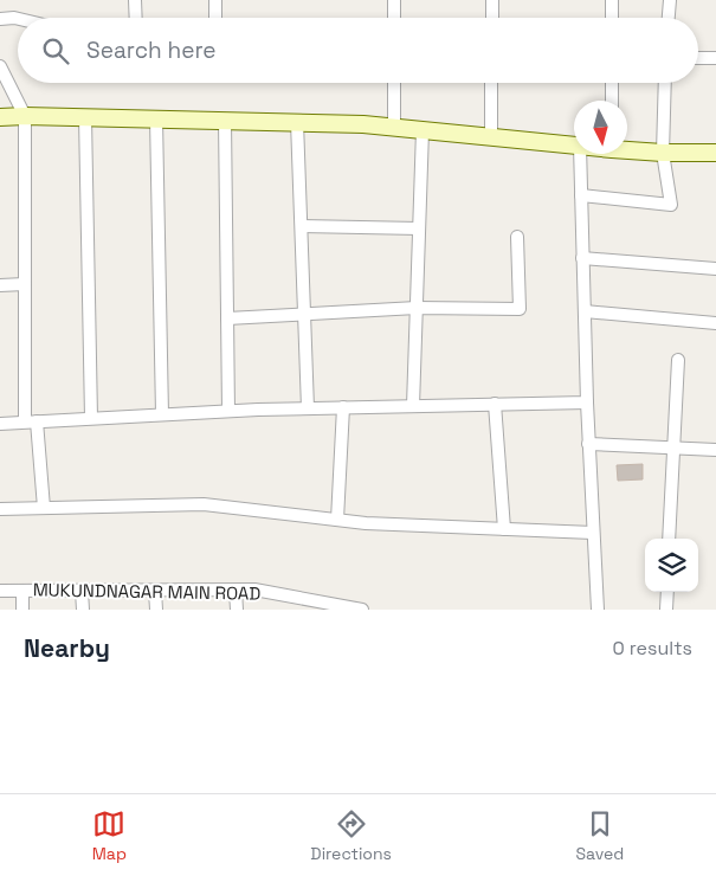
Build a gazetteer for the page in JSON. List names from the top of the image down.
{
  "streets": {
    "street": ["MUKUNDNAGAR MAIN ROAD"]
  },
  "north": "bottom",
  "page": {
    "search": "Search here",
    "heading": ["Nearby", "0 results"],
    "nav": ["Map", "Directions", "Saved"]
  }
}
